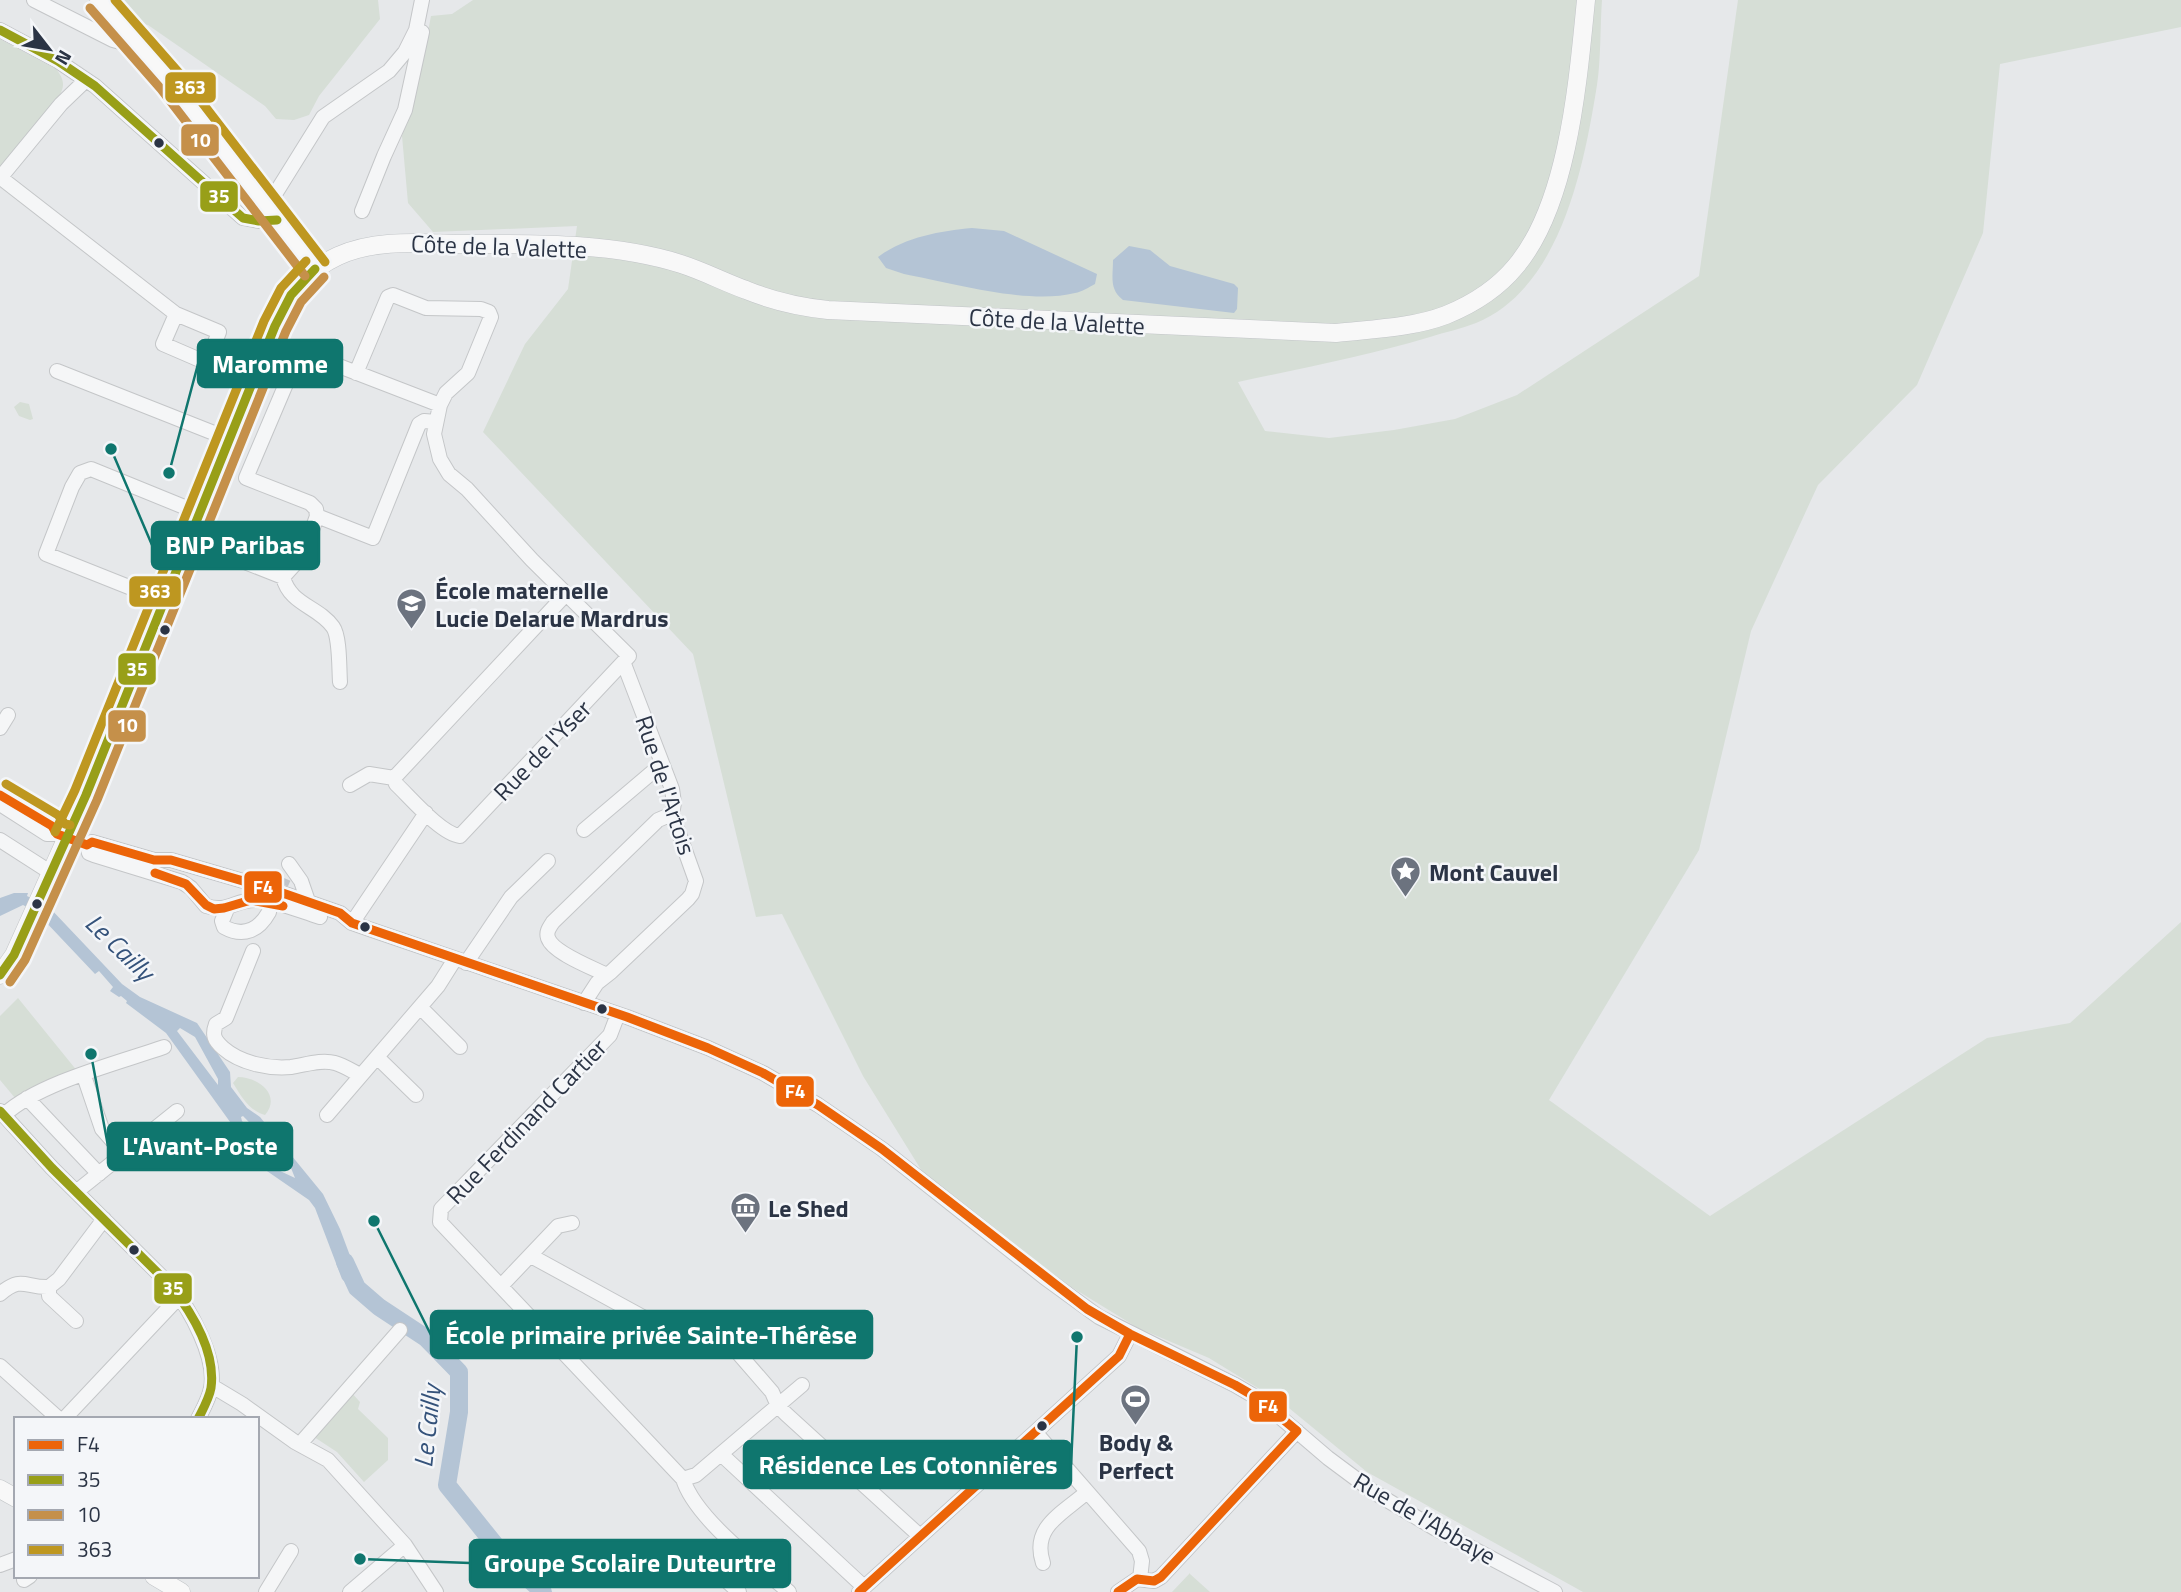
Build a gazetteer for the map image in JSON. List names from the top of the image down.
{
  "streets": {
    "main road": ["Côte de la Valette"],
    "street": [
      "Rue de l'Yser",
      "Rue de l'Artois",
      "Rue Ferdinand Cartier",
      "Rue de l'Abbaye"
    ]
  },
  "crossings": [
    ["Rue de l'Yser", "Rue de l'Artois"],
    ["Rue Ferdinand Cartier", "Rue de l'Abbaye"]
  ],
  "water": ["Le Cailly"],
  "places": {
    "other": [
      "BNP Paribas",
      "Maromme",
      "L'Avant-Poste",
      "École primaire privée Sainte-Thérèse",
      "Résidence Les Cotonnières",
      "Groupe Scolaire Duteurtre"
    ],
    "school or university": ["École maternelle Lucie Delarue Mardrus"],
    "place": ["Mont Cauvel"],
    "museum": ["Le Shed"],
    "sports": ["Body & Perfect"]
  },
  "lines": [
    "transit line 363",
    "transit line 10",
    "transit line 35",
    "transit line F4"
  ],
  "legend": [
    "F4",
    "35",
    "10",
    "363"
  ],
  "north": "bottom right"
}
